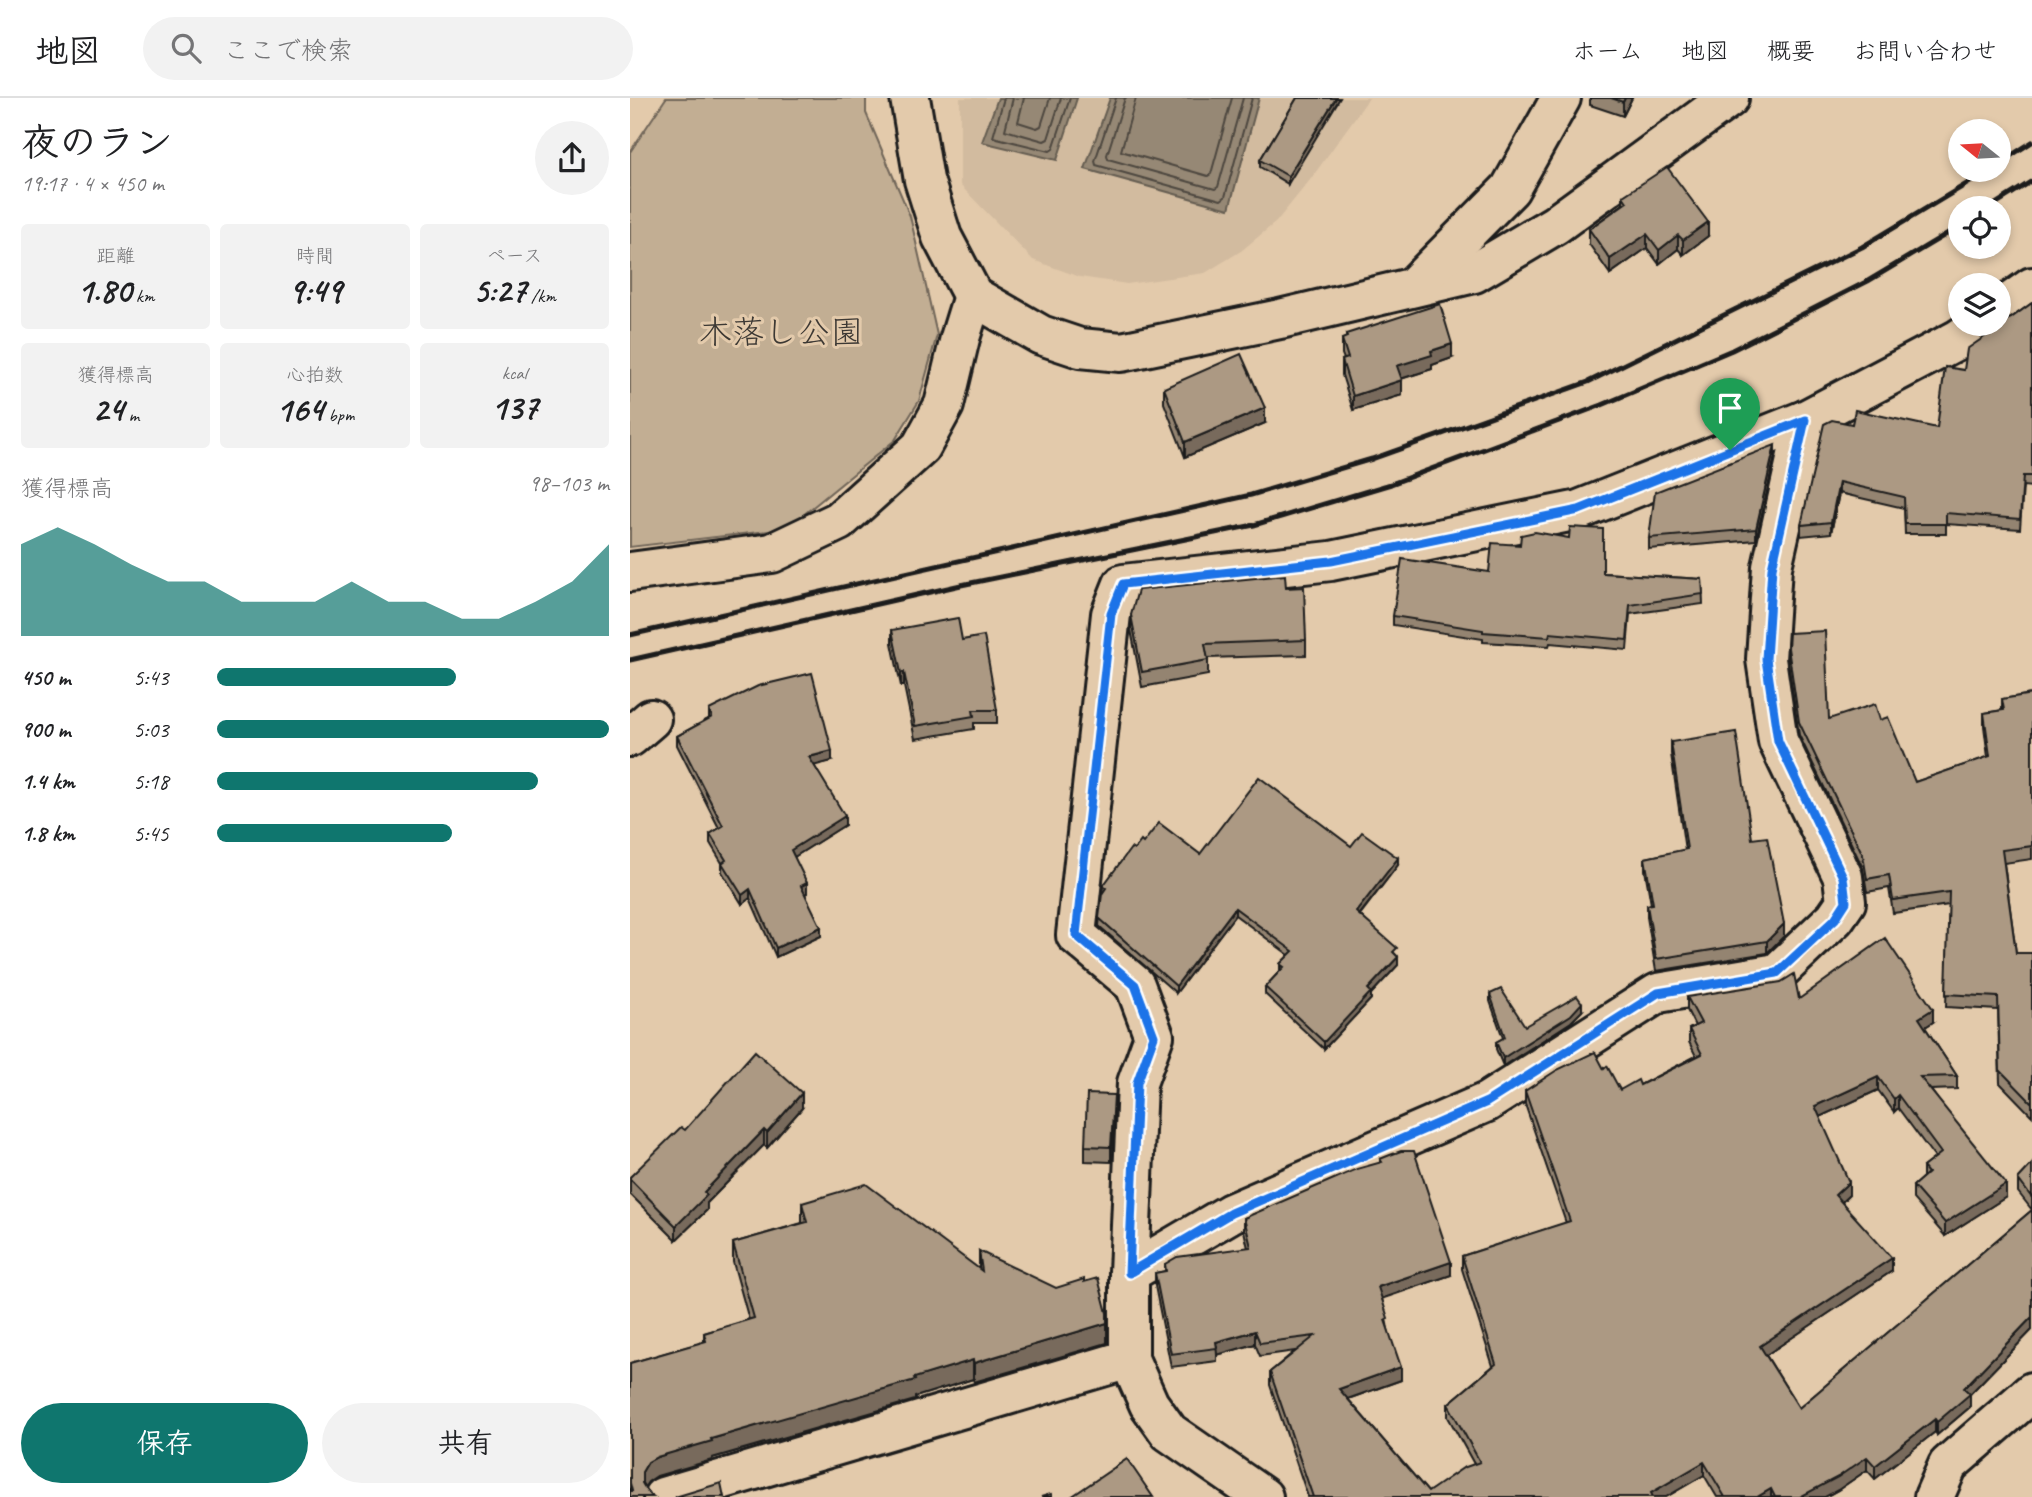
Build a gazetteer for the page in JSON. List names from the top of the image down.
{
  "parks": ["木落し公園"],
  "north": "left",
  "page": {
    "header": "地図",
    "search": "ここで検索",
    "nav": [
      "ホーム",
      "地図",
      "概要",
      "お問い合わせ"
    ],
    "heading": ["夜のラン", "19:17 · 4 × 450 m"],
    "stats": [
      ["距離", "1.80 km"],
      ["時間", "9:49"],
      ["ペース", "5:27 /km"],
      ["獲得標高", "24 m"],
      ["心拍数", "164 bpm"],
      ["kcal", "137"]
    ],
    "chart": ["獲得標高", "98–103 m"],
    "list": [
      {
        "name": "450 m",
        "note": "5:43"
      },
      {
        "name": "900 m",
        "note": "5:03"
      },
      {
        "name": "1.4 km",
        "note": "5:18"
      },
      {
        "name": "1.8 km",
        "note": "5:45"
      }
    ],
    "buttons": ["保存", "共有"]
  }
}
